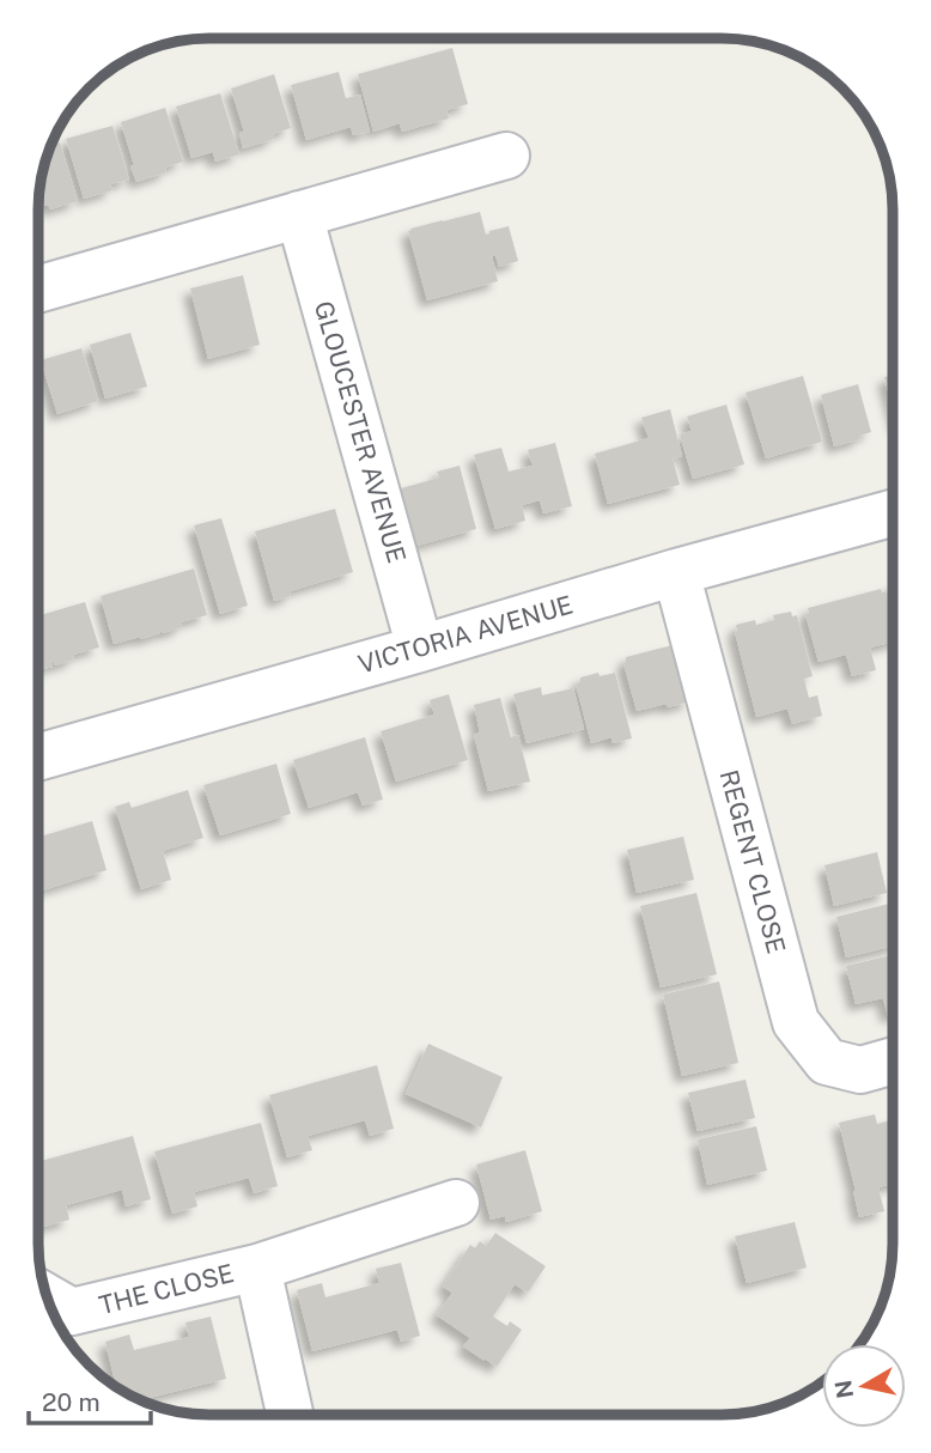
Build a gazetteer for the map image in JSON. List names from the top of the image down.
{
  "streets": {
    "street": [
      "GLOUCESTER AVENUE",
      "VICTORIA AVENUE",
      "REGENT CLOSE",
      "THE CLOSE"
    ]
  },
  "crossings": [
    ["GLOUCESTER AVENUE", "VICTORIA AVENUE"],
    ["VICTORIA AVENUE", "REGENT CLOSE"]
  ],
  "scale_bar": "20 m",
  "north": "left"
}
